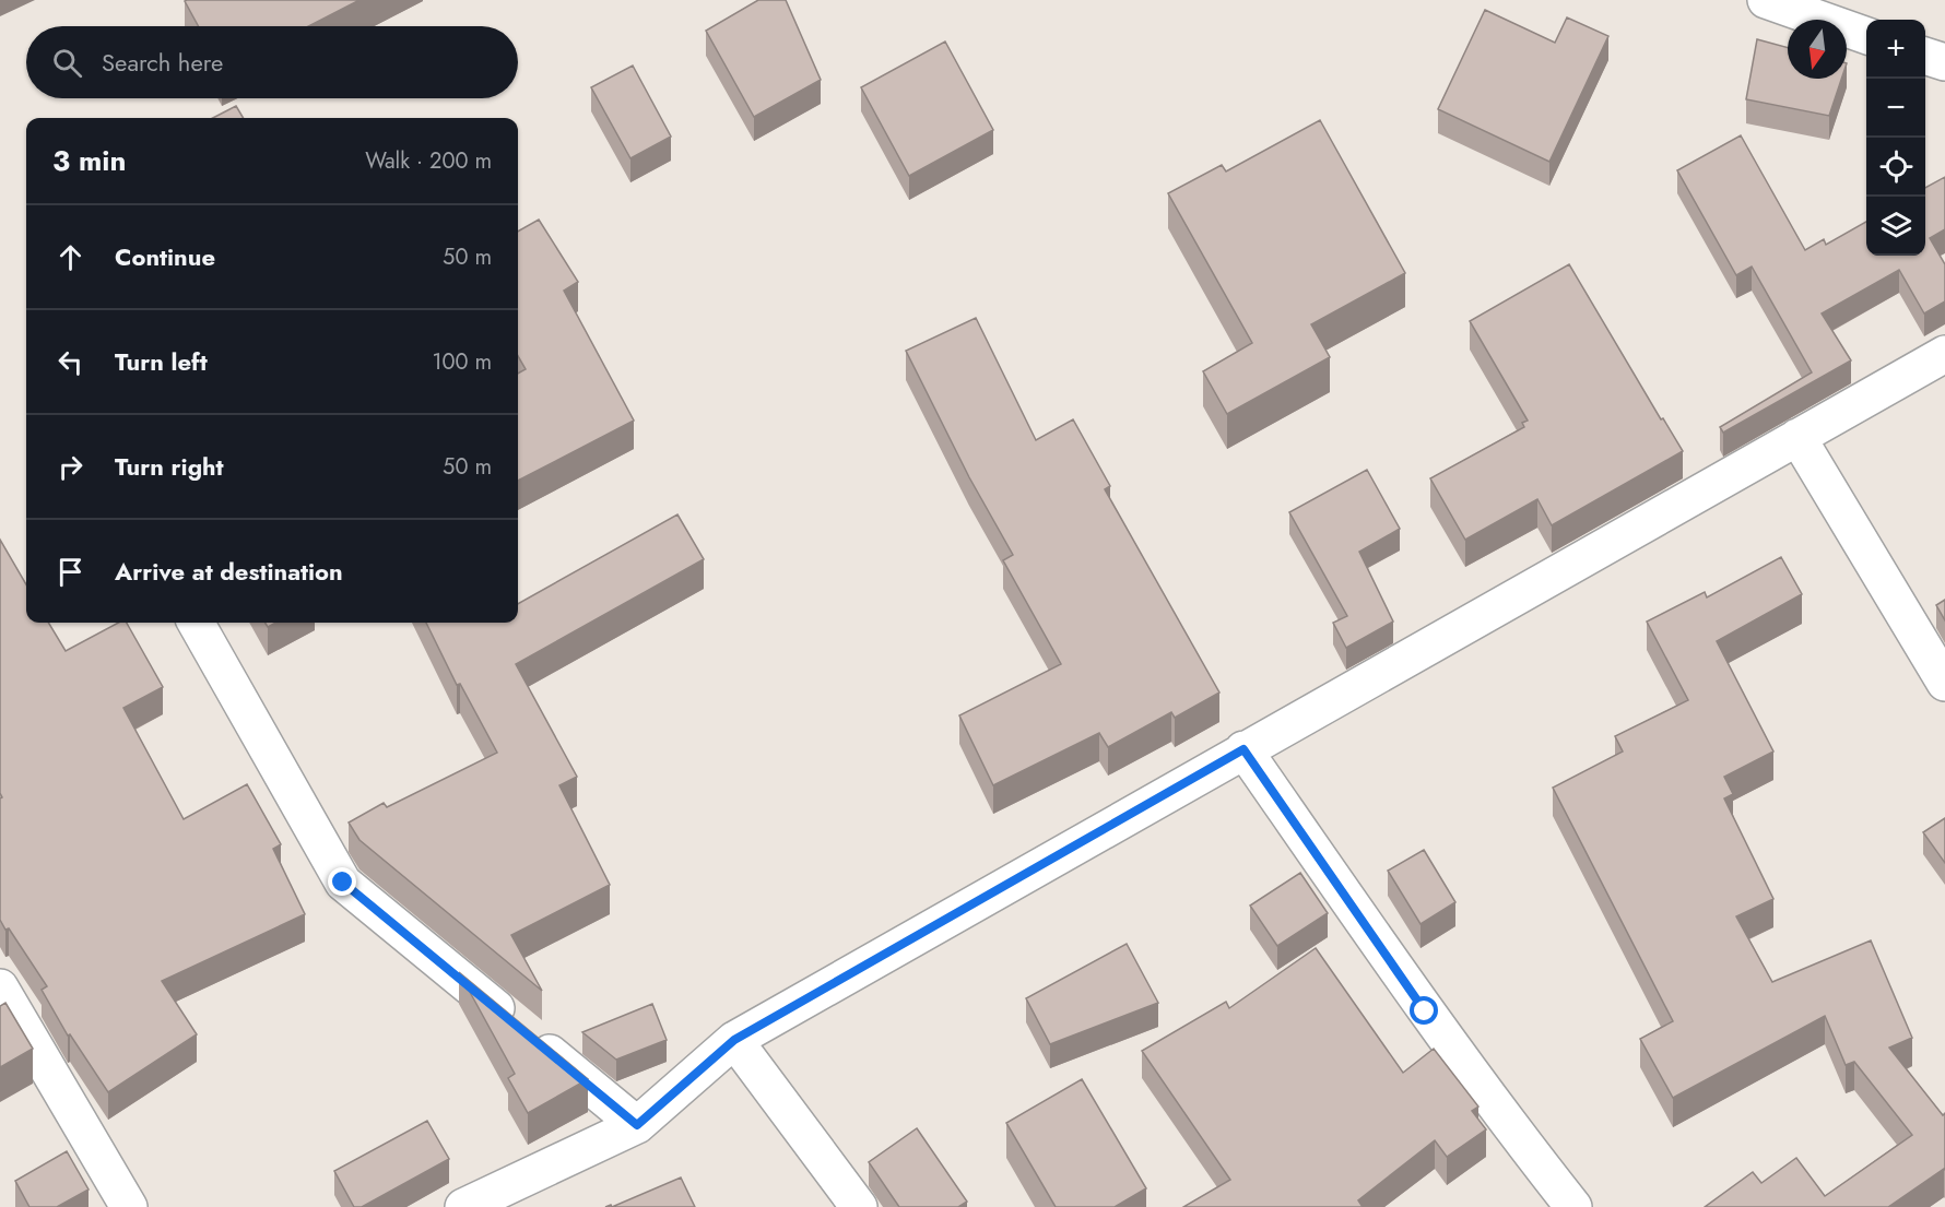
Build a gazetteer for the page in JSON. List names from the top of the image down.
{
  "north": "bottom",
  "page": {
    "map_buttons": ["+", "−"],
    "search": "Search here",
    "heading": ["3 min", "Walk · 200 m"],
    "list": [
      ["Continue", "50 m"],
      ["Turn left", "100 m"],
      ["Turn right", "50 m"],
      "Arrive at destination"
    ]
  }
}
